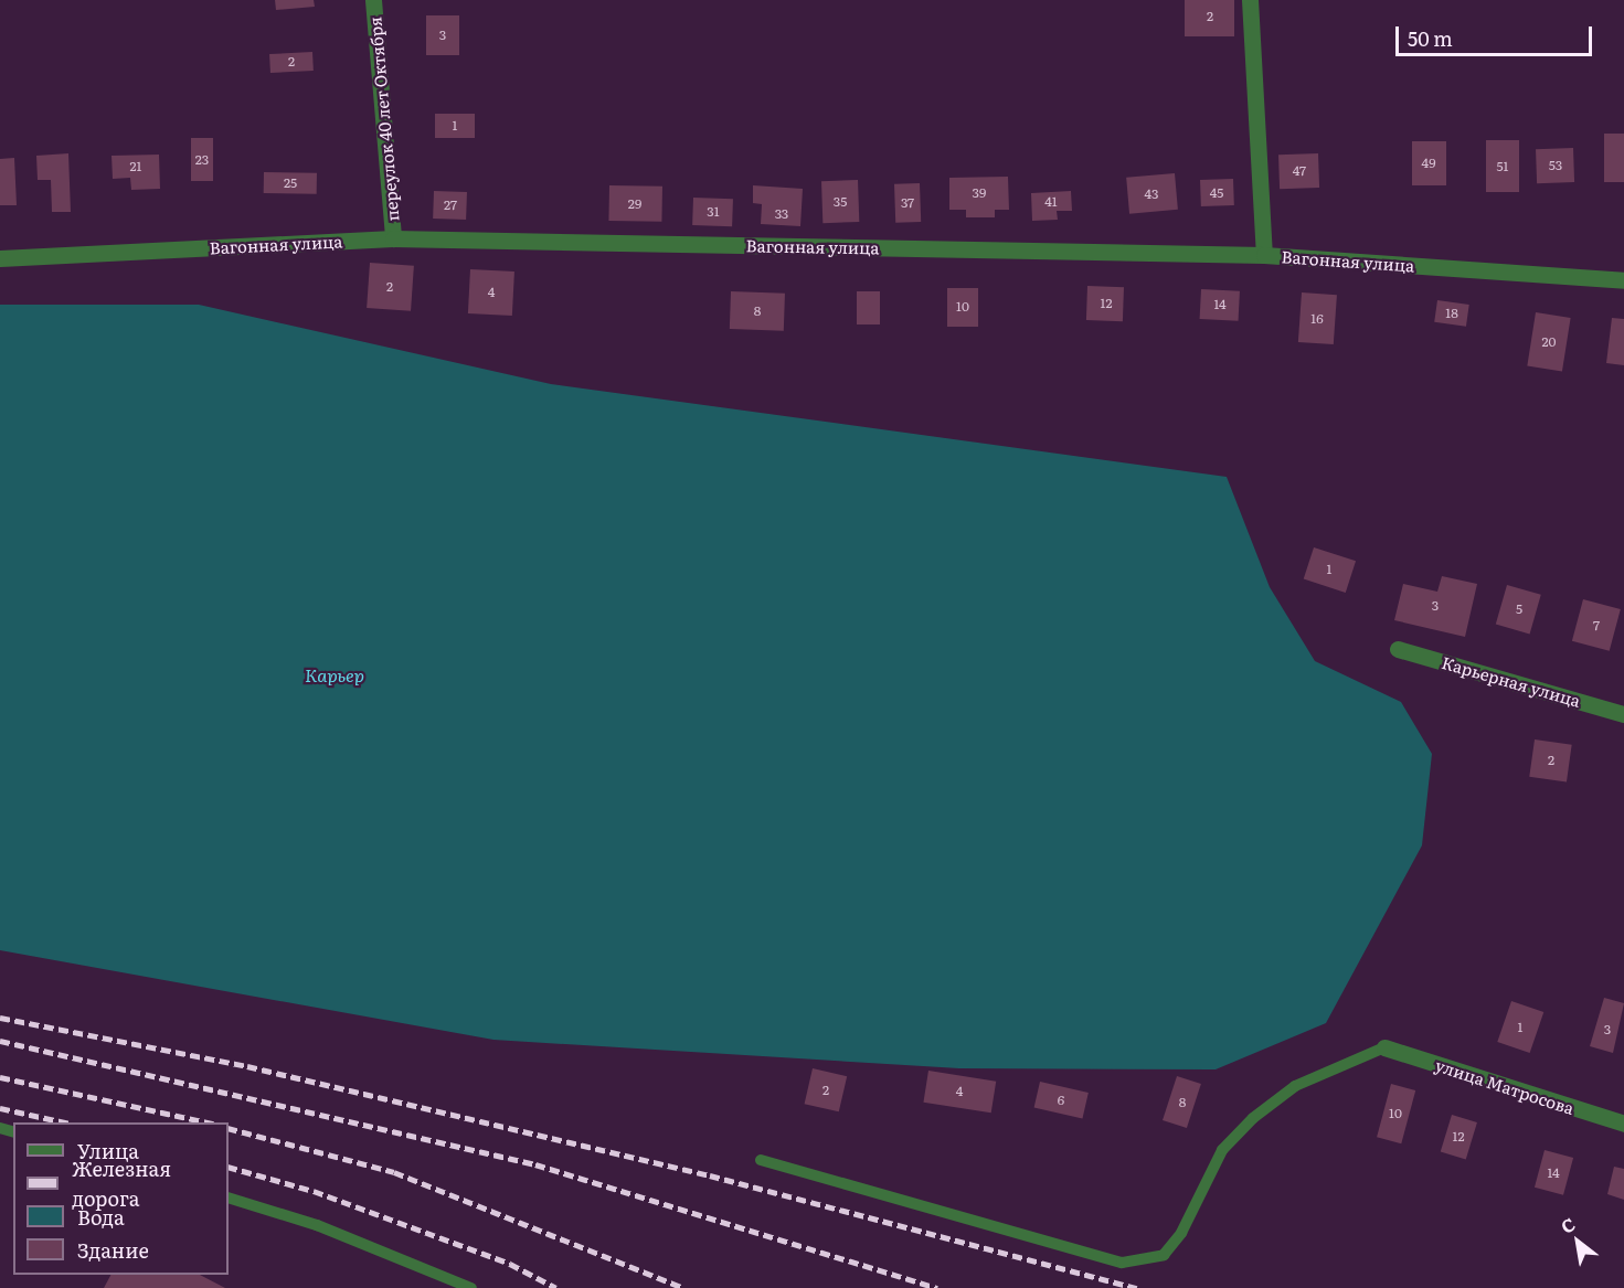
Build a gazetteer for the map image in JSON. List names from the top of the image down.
{
  "streets": {
    "street": [
      "переулок 40 лет Октября",
      "Вагонная улица",
      "Карьерная улица",
      "улица Матросова"
    ]
  },
  "crossings": [
    ["переулок 40 лет Октября", "Вагонная улица"]
  ],
  "water": ["Карьер"],
  "house_numbers": [
    "2",
    "3",
    "2",
    "1",
    "23",
    "49",
    "53",
    "21",
    "51",
    "47",
    "25",
    "39",
    "45",
    "43",
    "35",
    "41",
    "37",
    "29",
    "27",
    "31",
    "33",
    "2",
    "4",
    "12",
    "14",
    "10",
    "8",
    "18",
    "16",
    "20",
    "1",
    "3",
    "5",
    "7",
    "2",
    "1",
    "3",
    "2",
    "4",
    "6",
    "8",
    "10",
    "12",
    "14"
  ],
  "legend": [
    "Улица",
    "Железная дорога",
    "Вода",
    "Здание"
  ],
  "scale_bar": "50 m",
  "north": "top left"
}
